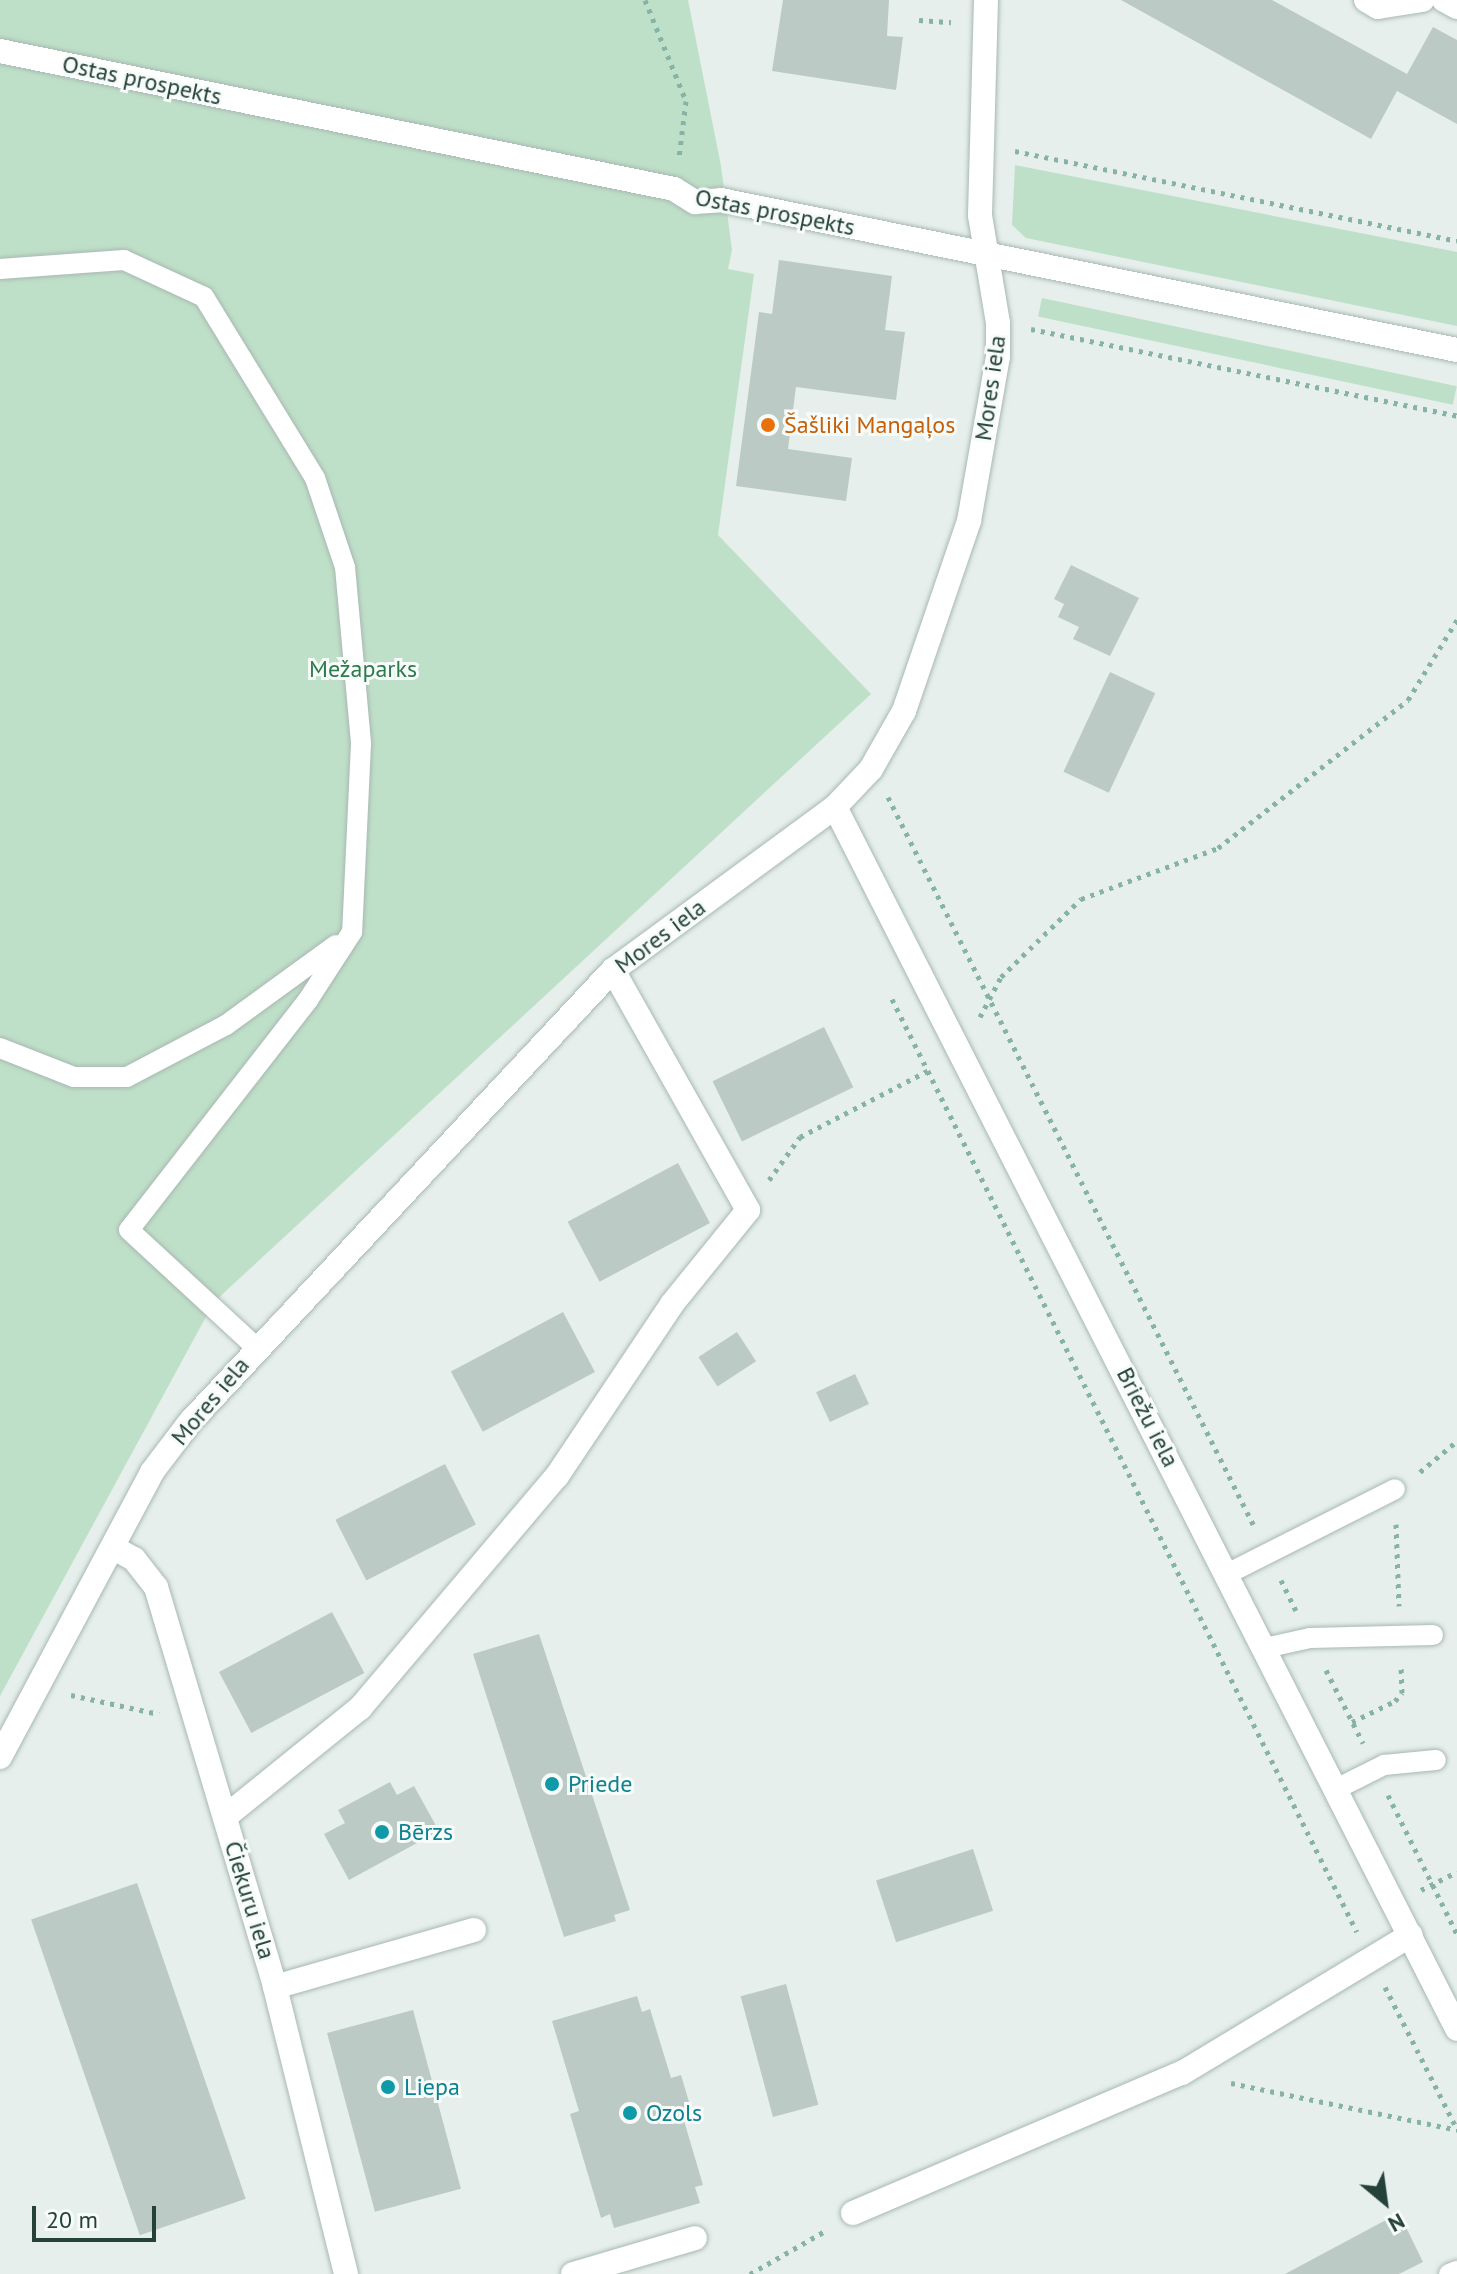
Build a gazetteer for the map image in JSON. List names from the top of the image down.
{
  "streets": {
    "street": [
      "Ostas prospekts",
      "Mores iela",
      "Briežu iela",
      "Čiekuru iela"
    ]
  },
  "crossings": [
    ["Ostas prospekts", "Mores iela"],
    ["Mores iela", "Briežu iela"],
    ["Mores iela", "Čiekuru iela"]
  ],
  "parks": ["Mežaparks"],
  "places": [
    "Šašliki Mangaļos",
    "Priede",
    "Bērzs",
    "Liepa",
    "Ozols"
  ],
  "scale_bar": "20 m",
  "north": "bottom right"
}
